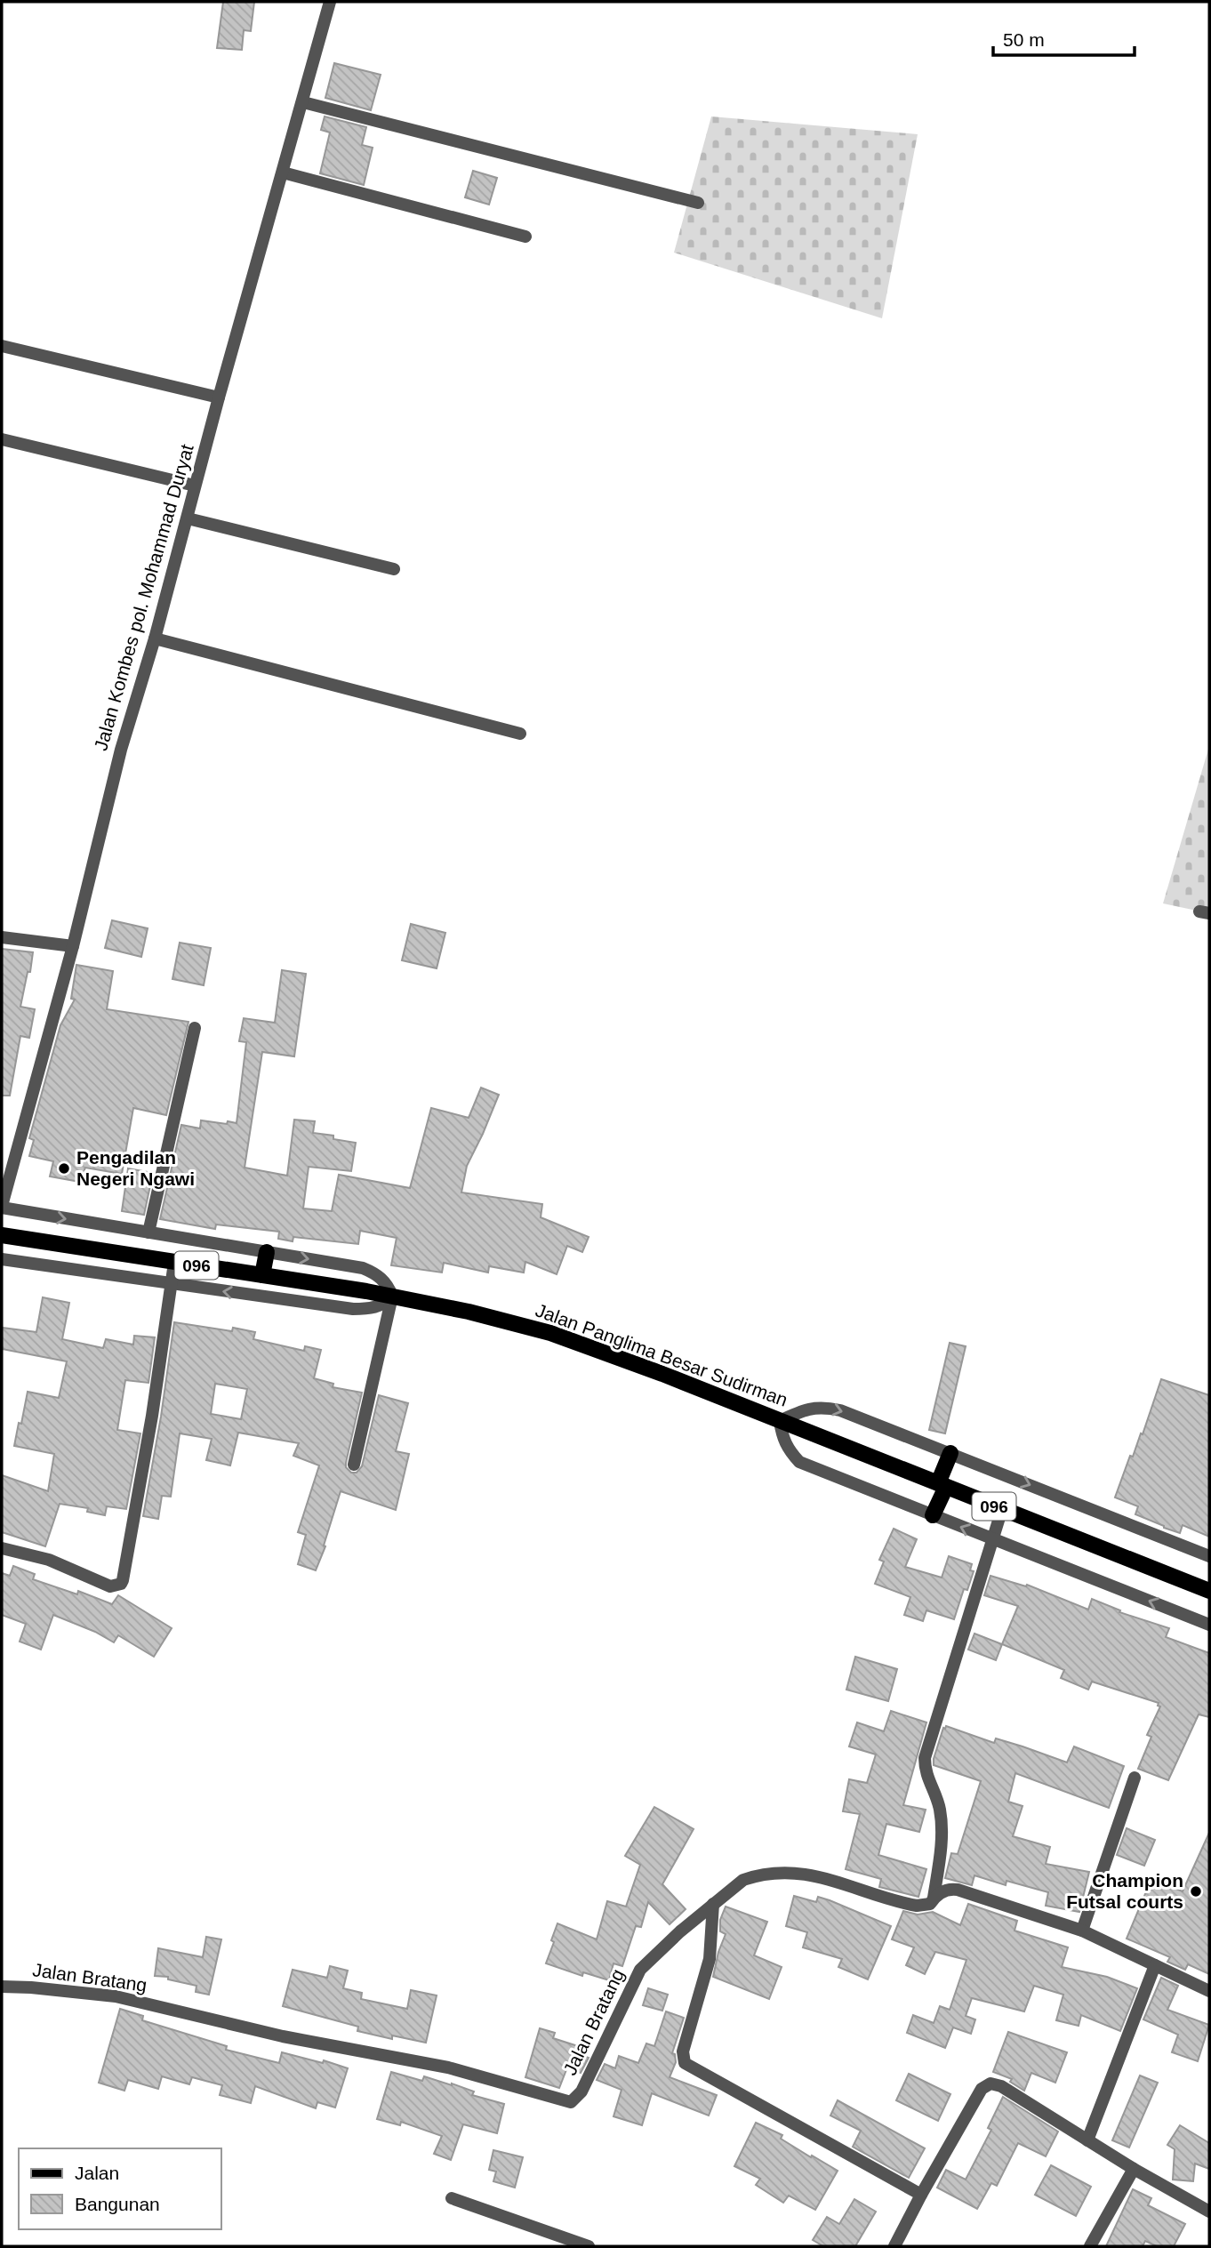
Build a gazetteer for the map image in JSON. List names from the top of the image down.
{
  "streets": {
    "main road": ["096", "Jalan Panglima Besar Sudirman"],
    "street": ["Jalan Kombes pol. Mohammad Duryat", "Jalan Bratang"]
  },
  "places": ["Pengadilan Negeri Ngawi", "Champion Futsal courts"],
  "legend": ["Jalan", "Bangunan"],
  "scale_bar": "50 m"
}
